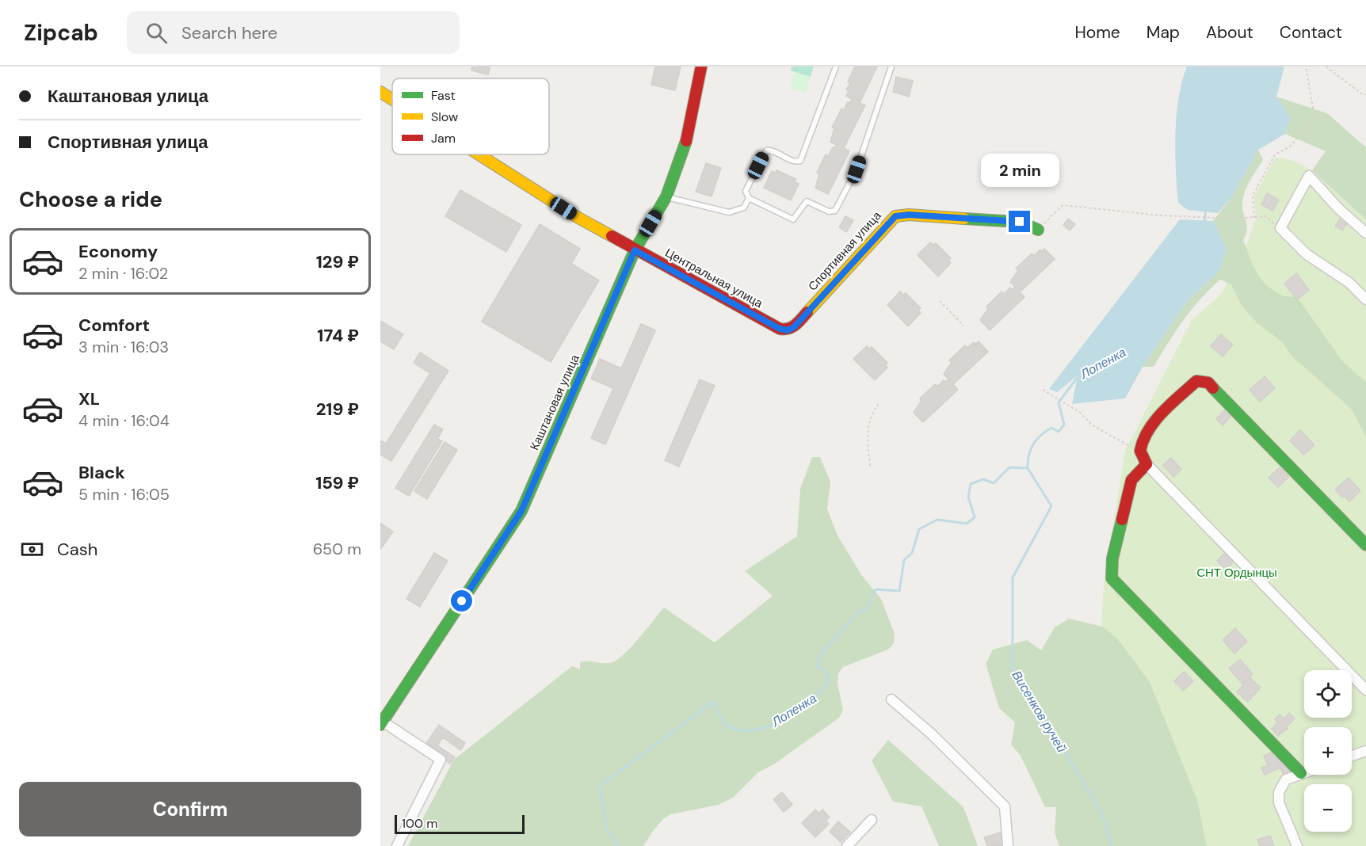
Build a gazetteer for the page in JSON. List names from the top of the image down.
{
  "streets": {
    "street": ["Спортивная улица", "Центральная улица", "Каштановая улица"]
  },
  "crossings": [
    ["Спортивная улица", "Центральная улица"],
    ["Центральная улица", "Каштановая улица"]
  ],
  "water": ["Лопенка", "Висенков ручей"],
  "parks": ["СНТ Ордынцы"],
  "legend": ["Fast", "Slow", "Jam"],
  "scale_bar": "100 m",
  "page": {
    "header": "Zipcab",
    "search": "Search here",
    "nav": [
      "Home",
      "Map",
      "About",
      "Contact"
    ],
    "banner": ["Каштановая улица", "Спортивная улица"],
    "bubble": "2 min",
    "heading": "Choose a ride",
    "list": [
      {
        "name": "Economy",
        "note": "2 min · 16:02",
        "value": "129 ₽"
      },
      {
        "name": "Comfort",
        "note": "3 min · 16:03",
        "value": "174 ₽"
      },
      {
        "name": "XL",
        "note": "4 min · 16:04",
        "value": "219 ₽"
      },
      {
        "name": "Black",
        "note": "5 min · 16:05",
        "value": "159 ₽"
      }
    ],
    "pay": ["Cash", "650 m"],
    "map_buttons": ["+", "−"],
    "buttons": "Confirm",
    "scale": "100 m"
  }
}
